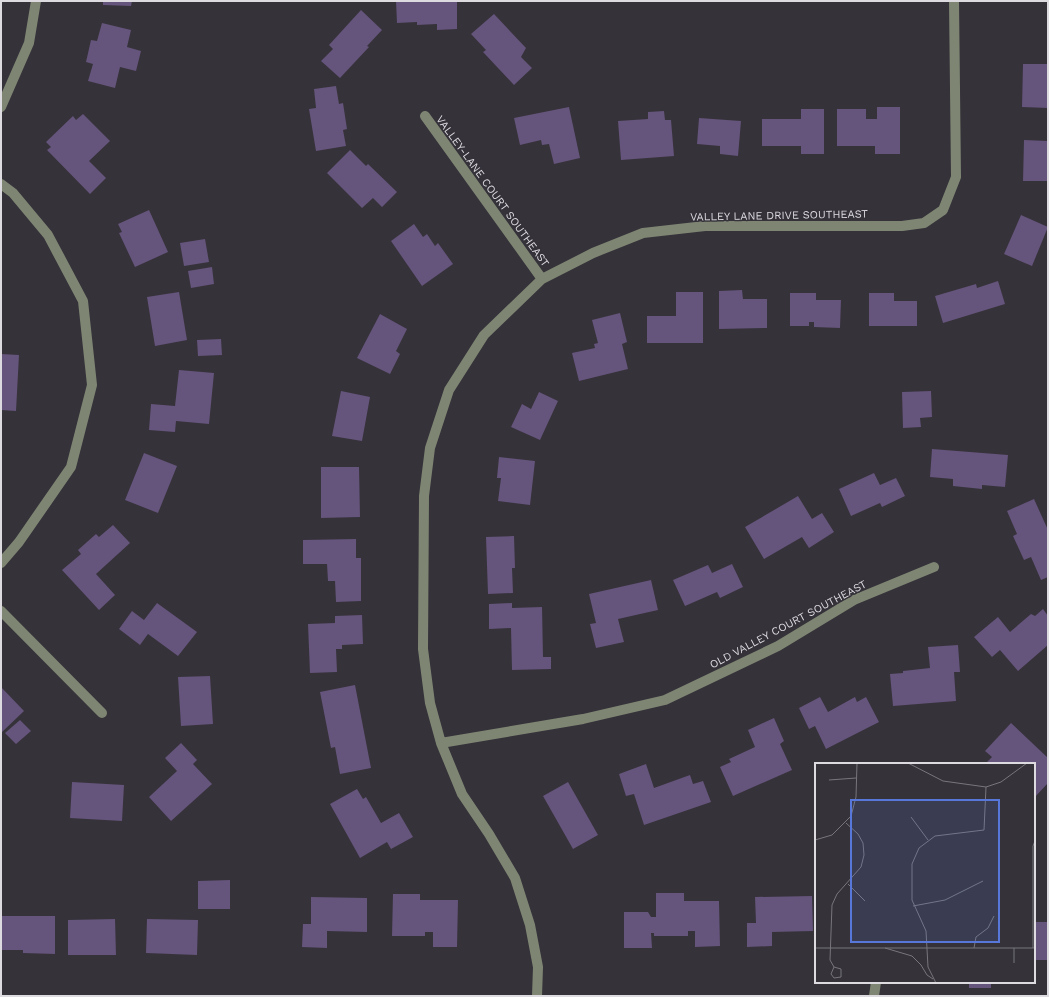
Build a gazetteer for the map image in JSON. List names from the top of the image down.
{
  "streets": {
    "street": ["VALLEY-LANE COURT SOUTHEAST", "VALLEY LANE DRIVE SOUTHEAST", "OLD VALLEY COURT SOUTHEAST"]
  },
  "crossings": [
    ["VALLEY-LANE COURT SOUTHEAST", "VALLEY LANE DRIVE SOUTHEAST"],
    ["VALLEY LANE DRIVE SOUTHEAST", "OLD VALLEY COURT SOUTHEAST"]
  ]
}
